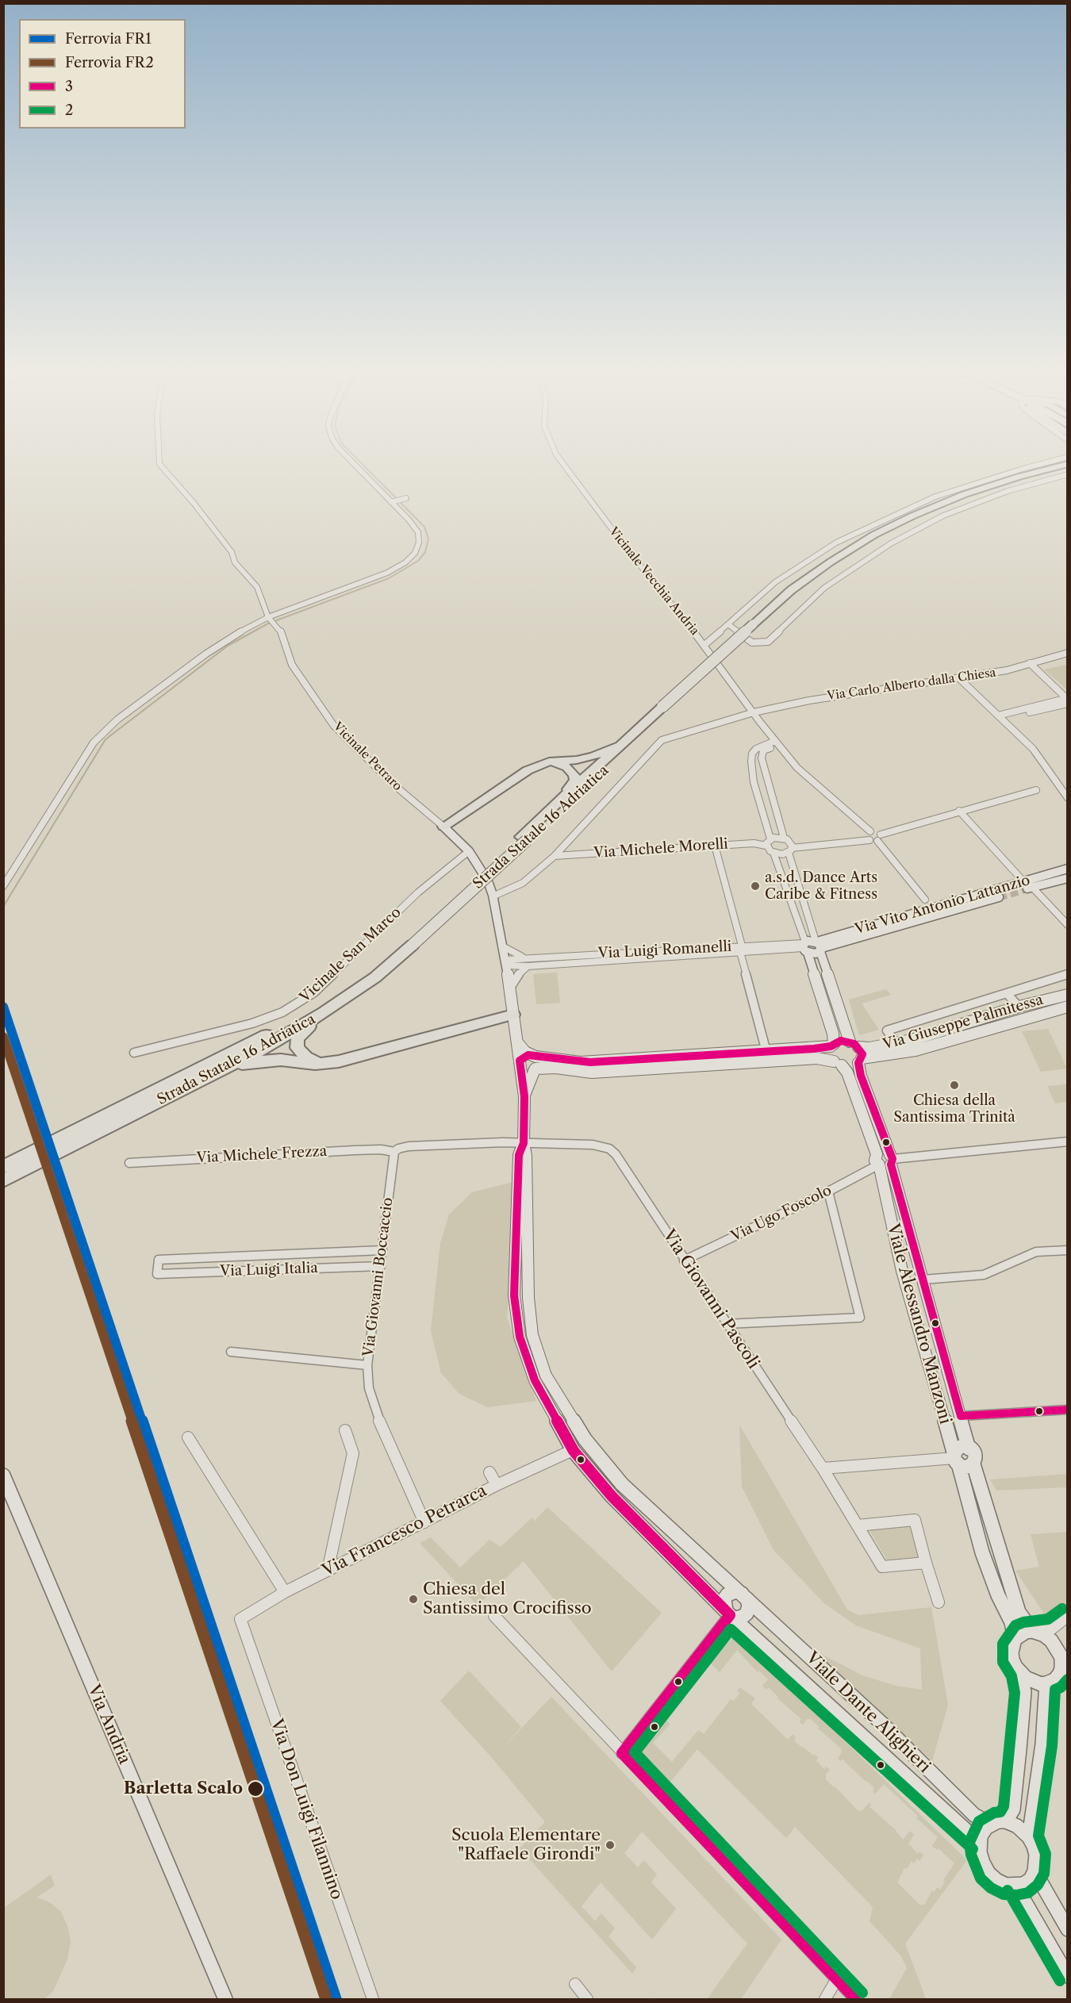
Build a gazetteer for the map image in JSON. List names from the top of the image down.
{
  "streets": {
    "highway": ["Strada Statale 16 Adriatica"],
    "street": [
      "Vicinale Vecchia Andria",
      "Via Carlo Alberto dalla Chiesa",
      "Vicinale Petraro",
      "Via Michele Morelli",
      "Via Vito Antonio Lattanzio",
      "Via Luigi Romanelli",
      "Vicinale San Marco",
      "Via Giuseppe Palmitessa",
      "Via Michele Frezza",
      "Via Ugo Foscolo",
      "Via Luigi Italia",
      "Via Giovanni Boccaccio",
      "Via Giovanni Pascoli",
      "Viale Alessandro Manzoni",
      "Via Francesco Petrarca",
      "Viale Dante Alighieri",
      "Via Andria",
      "Via Don Luigi Filannino"
    ]
  },
  "crossings": [
    ["Vicinale Vecchia Andria", "Via Carlo Alberto dalla Chiesa"],
    ["Via Carlo Alberto dalla Chiesa", "Vicinale Petraro"],
    ["Via Carlo Alberto dalla Chiesa", "Via Michele Morelli"],
    ["Vicinale Petraro", "Via Luigi Romanelli"],
    ["Vicinale Petraro", "Vicinale San Marco"],
    ["Vicinale Petraro", "Viale Dante Alighieri"],
    ["Via Vito Antonio Lattanzio", "Via Luigi Romanelli"],
    ["Via Luigi Romanelli", "Viale Dante Alighieri"],
    ["Via Giuseppe Palmitessa", "Viale Alessandro Manzoni"],
    ["Via Michele Frezza", "Via Giovanni Boccaccio"],
    ["Via Ugo Foscolo", "Via Giovanni Pascoli"],
    ["Via Ugo Foscolo", "Viale Alessandro Manzoni"],
    ["Via Luigi Italia", "Via Giovanni Boccaccio"],
    ["Via Giovanni Boccaccio", "Via Francesco Petrarca"],
    ["Via Giovanni Pascoli", "Viale Dante Alighieri"],
    ["Via Francesco Petrarca", "Viale Dante Alighieri"],
    ["Via Francesco Petrarca", "Via Don Luigi Filannino"]
  ],
  "places": [
    "a.s.d. Dance Arts Caribe & Fitness",
    "Chiesa della Santissima Trinità",
    "Chiesa del Santissimo Crocifisso",
    "Barletta Scalo",
    "Scuola Elementare \"Raffaele Girondi\""
  ],
  "lines": [
    "rail line FR1",
    "rail line FR2",
    "transit line 3",
    "transit line 2"
  ],
  "legend": [
    "Ferrovia FR1",
    "Ferrovia FR2",
    "3",
    "2"
  ]
}
